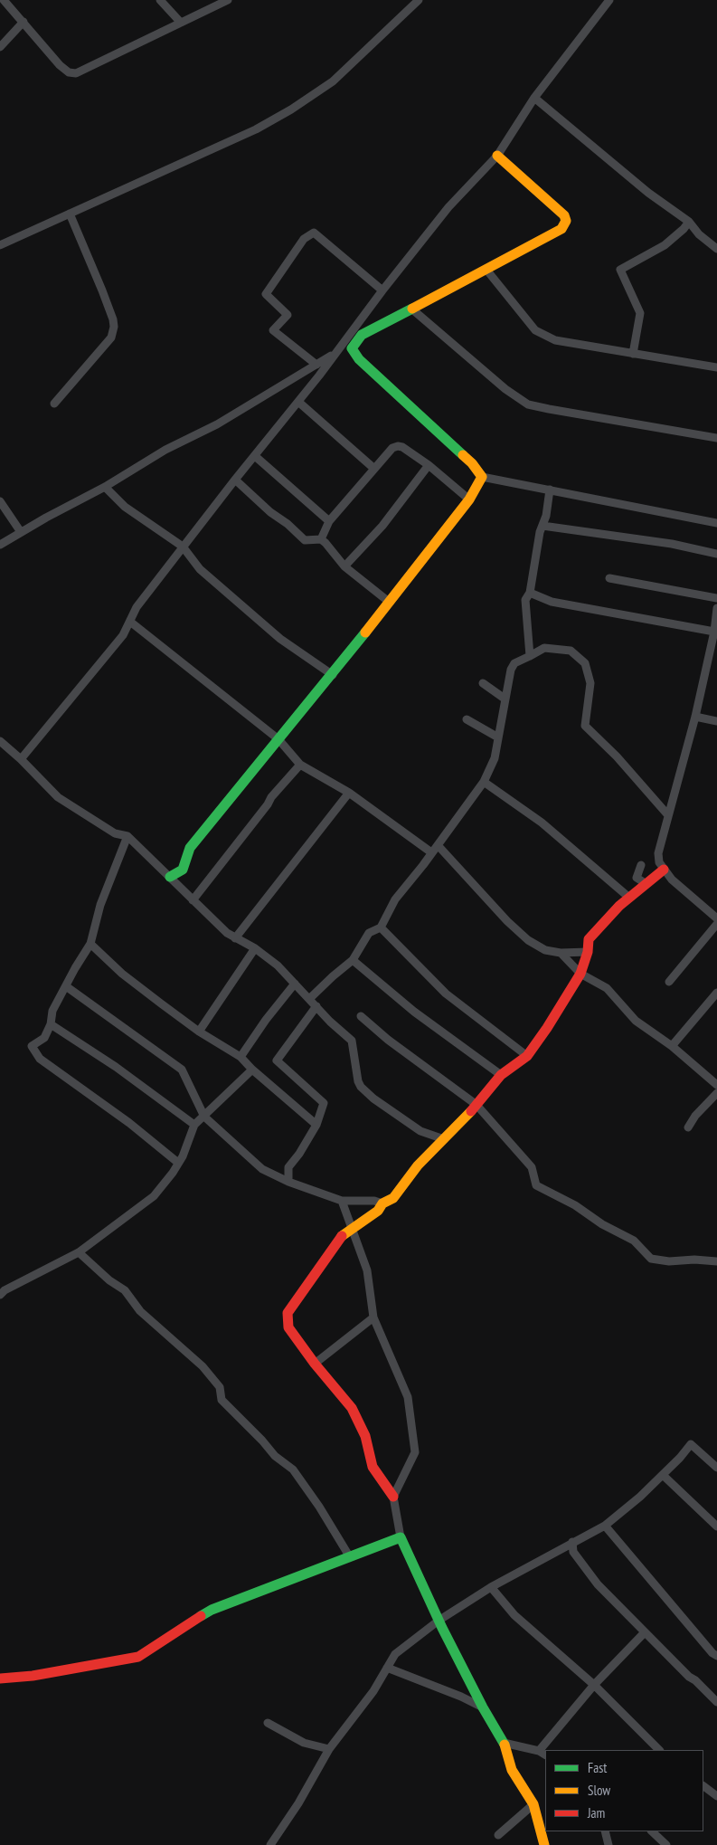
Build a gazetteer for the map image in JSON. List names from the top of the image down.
{
  "legend": ["Fast", "Slow", "Jam"]
}
